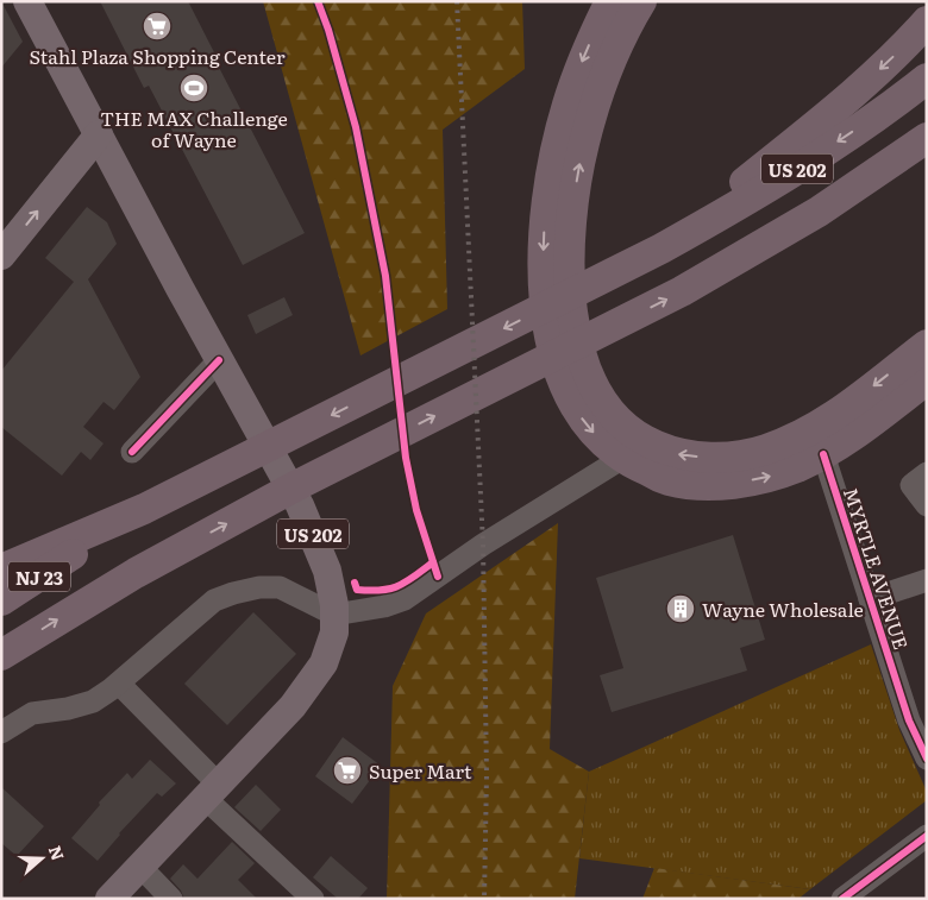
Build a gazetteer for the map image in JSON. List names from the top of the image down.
{
  "streets": {
    "highway": ["US 202", "NJ 23"],
    "street": ["MYRTLE AVENUE"]
  },
  "crossings": [
    ["US 202", "NJ 23"]
  ],
  "places": {
    "supermarket": ["Stahl Plaza Shopping Center", "Super Mart"],
    "sports": ["THE MAX Challenge of Wayne"],
    "building": ["Wayne Wholesale"]
  },
  "north": "right"
}
